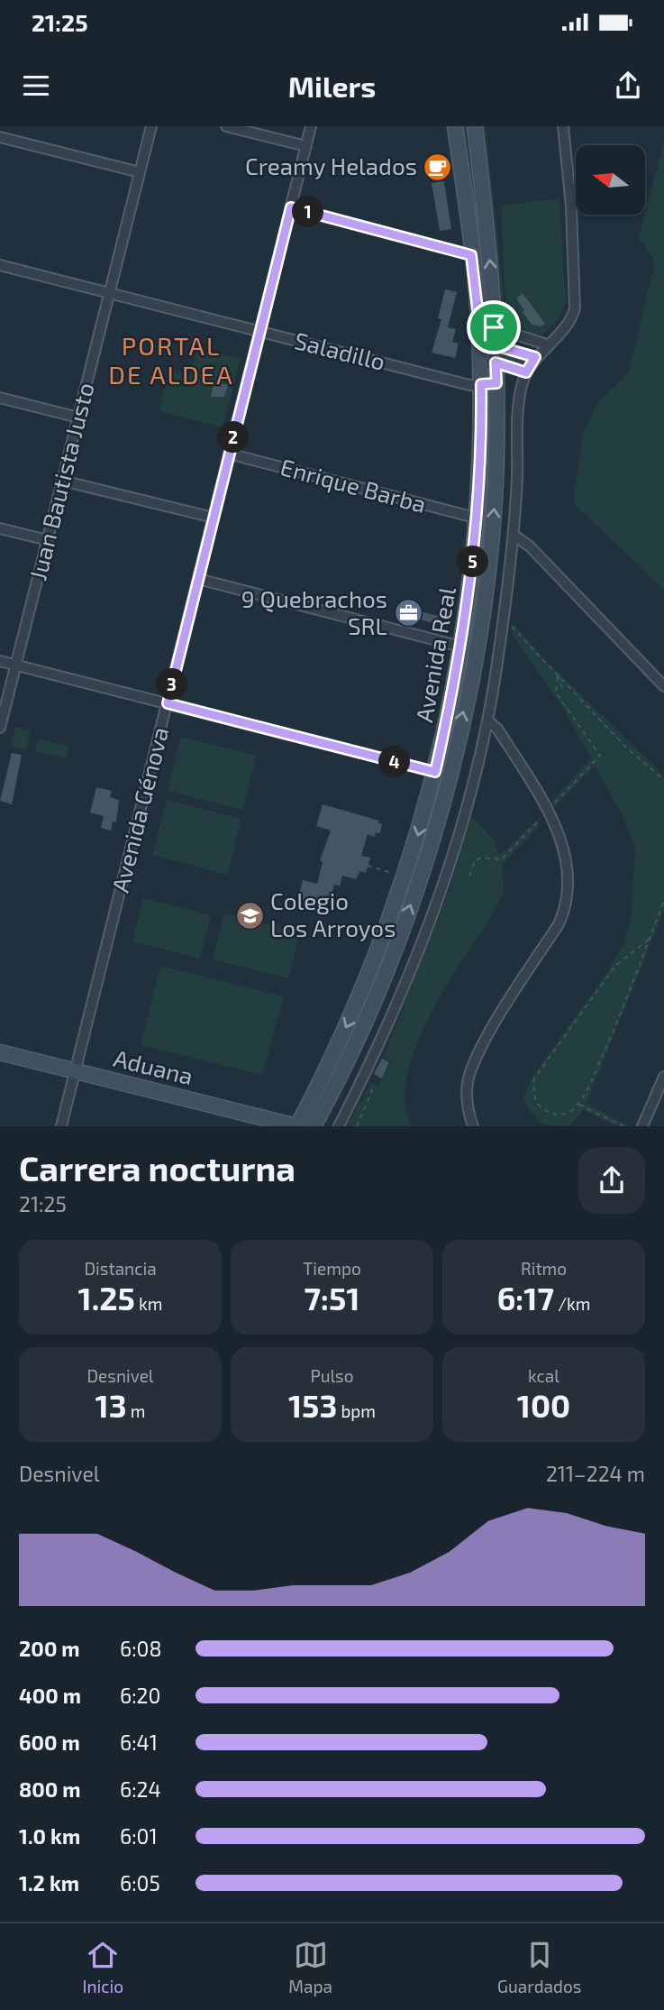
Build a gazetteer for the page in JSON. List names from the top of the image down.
{
  "streets": {
    "main road": ["Avenida Real", "Aduana"],
    "street": [
      "Saladillo",
      "Juan Bautista Justo",
      "Enrique Barba",
      "Avenida Génova"
    ]
  },
  "crossings": [
    ["Saladillo", "Juan Bautista Justo"],
    ["Saladillo", "Avenida Real"],
    ["Saladillo", "Avenida Génova"],
    ["Enrique Barba", "Avenida Real"],
    ["Enrique Barba", "Avenida Génova"],
    ["Avenida Real", "Aduana"],
    ["Avenida Génova", "Aduana"]
  ],
  "districts": ["PORTAL DE ALDEA"],
  "places": {
    "cafe": ["Creamy Helados"],
    "office": ["9 Quebrachos SRL"],
    "school or university": ["Colegio Los Arroyos"]
  },
  "north": "left",
  "page": {
    "status": "21:25",
    "header": "Milers",
    "pins": [
      "1",
      "2",
      "5",
      "3",
      "4"
    ],
    "heading": ["Carrera nocturna", "21:25"],
    "stats": [
      ["Distancia", "1.25 km"],
      ["Tiempo", "7:51"],
      ["Ritmo", "6:17 /km"],
      ["Desnivel", "13 m"],
      ["Pulso", "153 bpm"],
      ["kcal", "100"]
    ],
    "chart": ["Desnivel", "211–224 m"],
    "list": [
      {
        "name": "200 m",
        "note": "6:08"
      },
      {
        "name": "400 m",
        "note": "6:20"
      },
      {
        "name": "600 m",
        "note": "6:41"
      },
      {
        "name": "800 m",
        "note": "6:24"
      },
      {
        "name": "1.0 km",
        "note": "6:01"
      },
      {
        "name": "1.2 km",
        "note": "6:05"
      }
    ],
    "tabs": ["Inicio", "Mapa", "Guardados"]
  }
}
